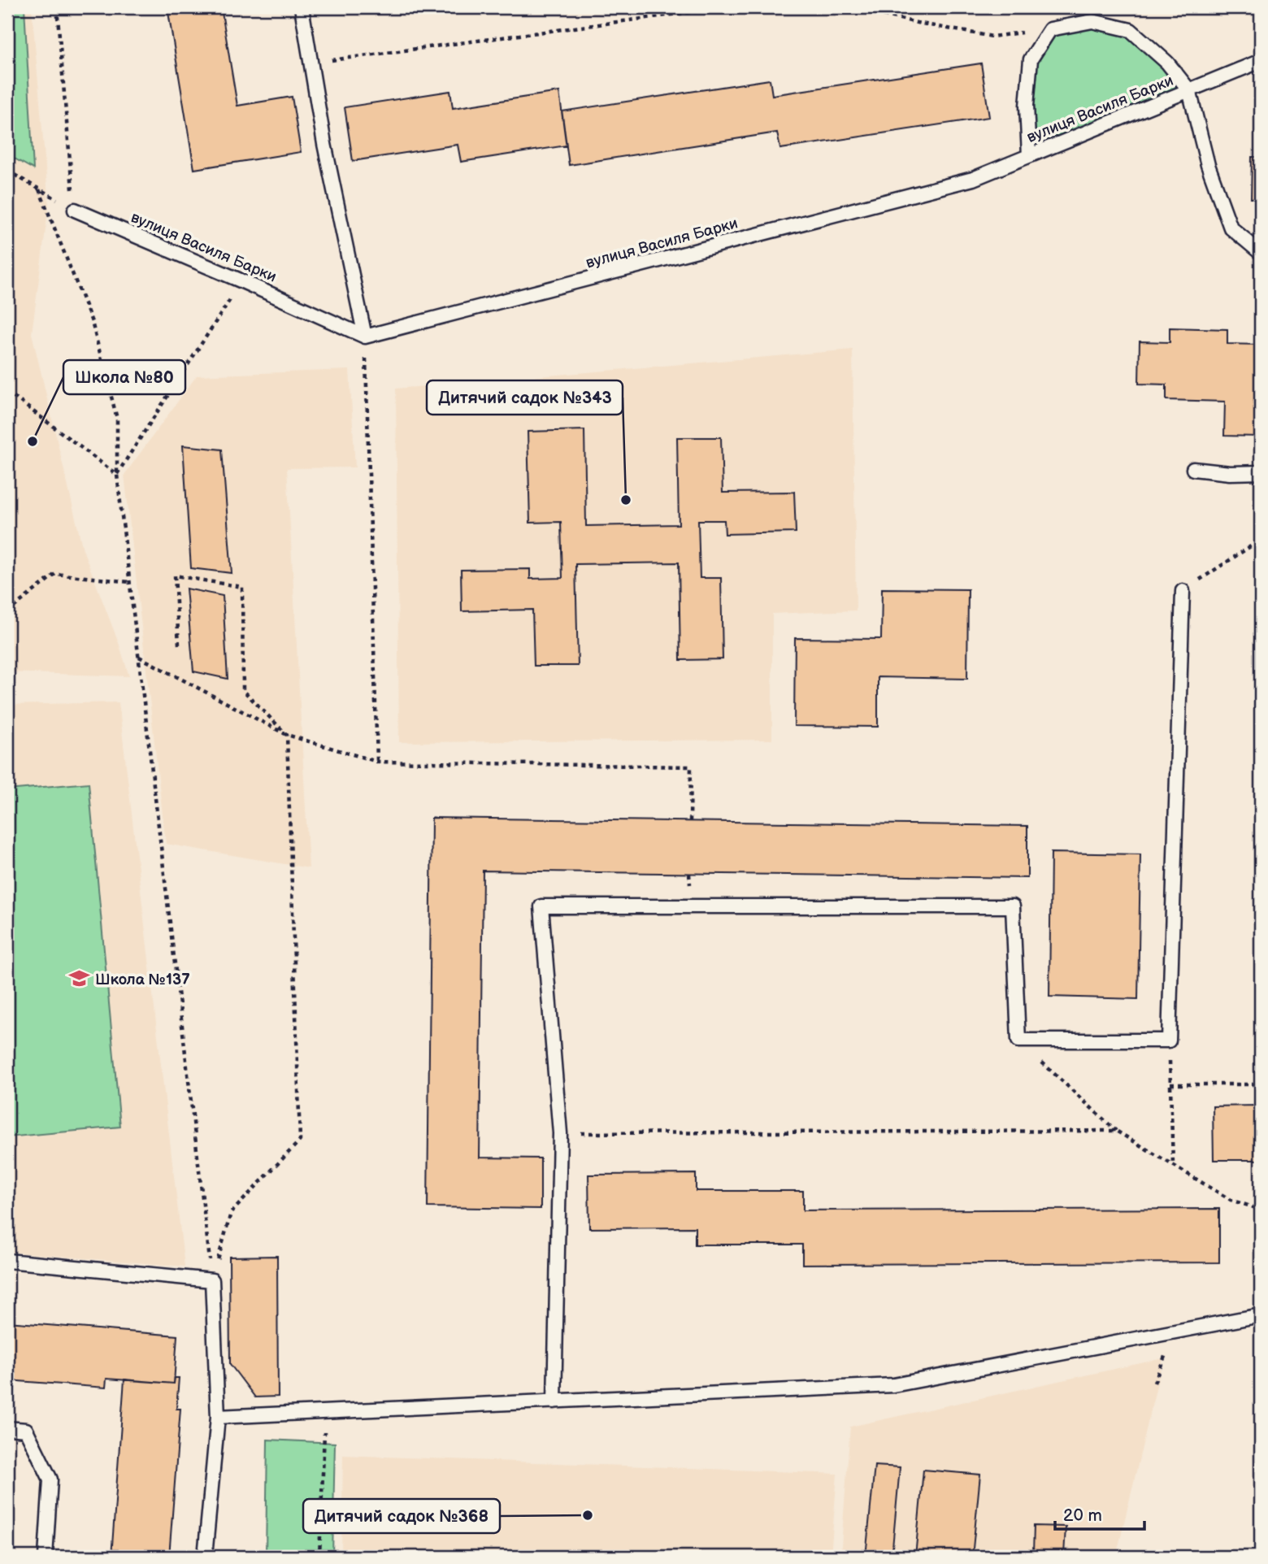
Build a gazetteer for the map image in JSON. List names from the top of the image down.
{
  "streets": {
    "lane": ["вулиця Василя Барки"]
  },
  "places": {
    "other": ["Школа №80", "Дитячий садок №343", "Дитячий садок №368"],
    "school or university": ["Школа №137"]
  },
  "scale_bar": "20 m"
}
